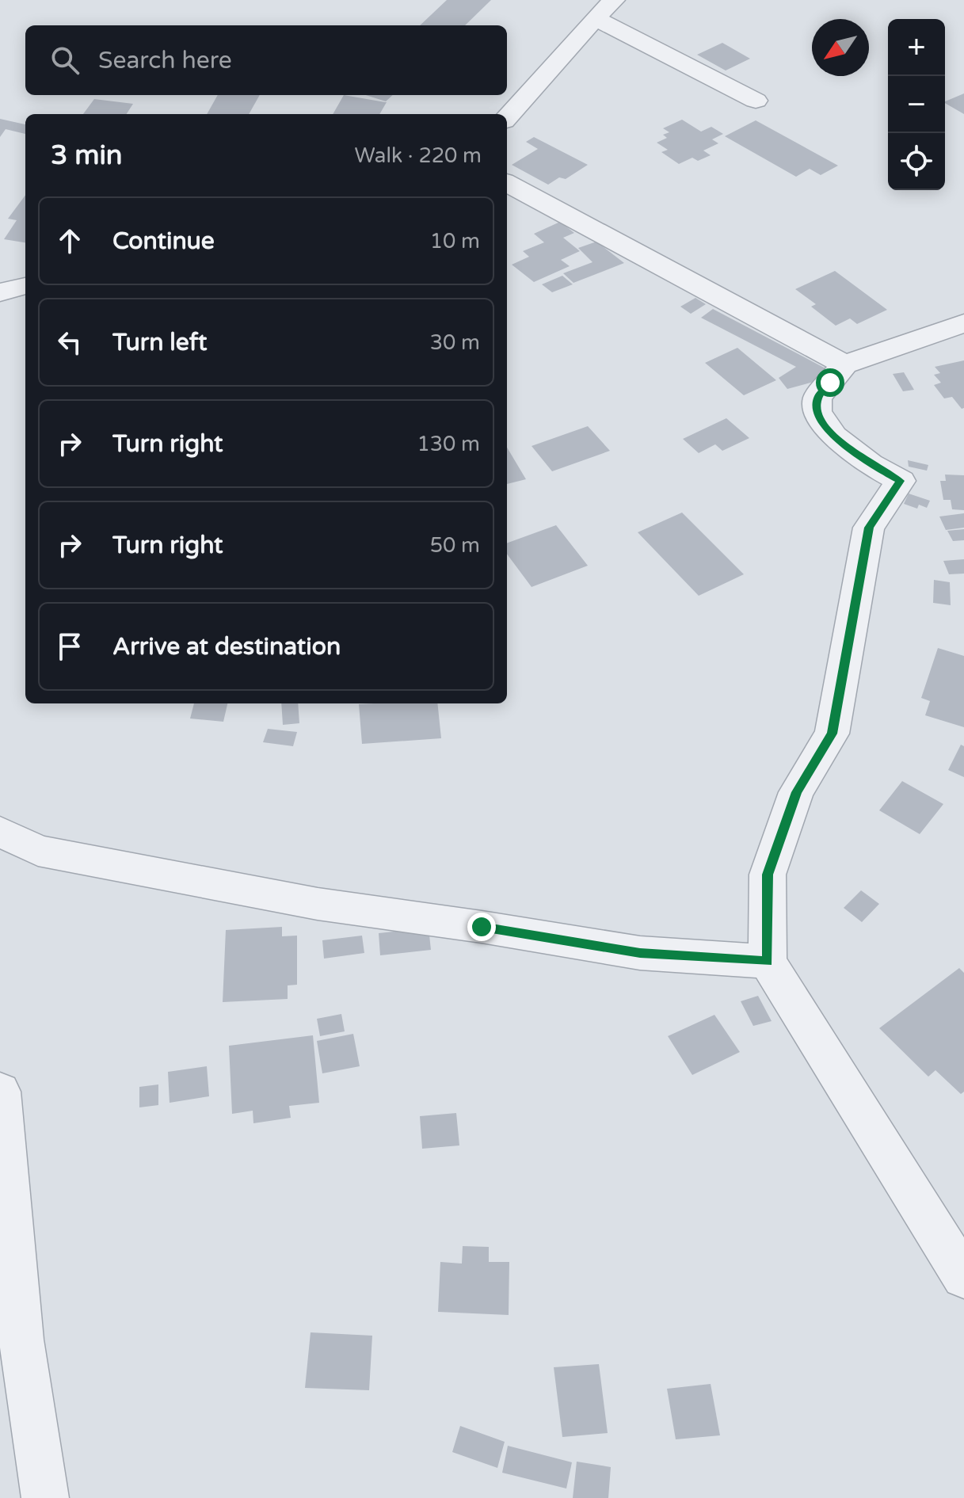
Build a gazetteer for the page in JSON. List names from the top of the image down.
{
  "north": "bottom left",
  "page": {
    "map_buttons": ["+", "−"],
    "search": "Search here",
    "heading": ["3 min", "Walk · 220 m"],
    "list": [
      ["Continue", "10 m"],
      ["Turn left", "30 m"],
      ["Turn right", "130 m"],
      ["Turn right", "50 m"],
      "Arrive at destination"
    ]
  }
}
